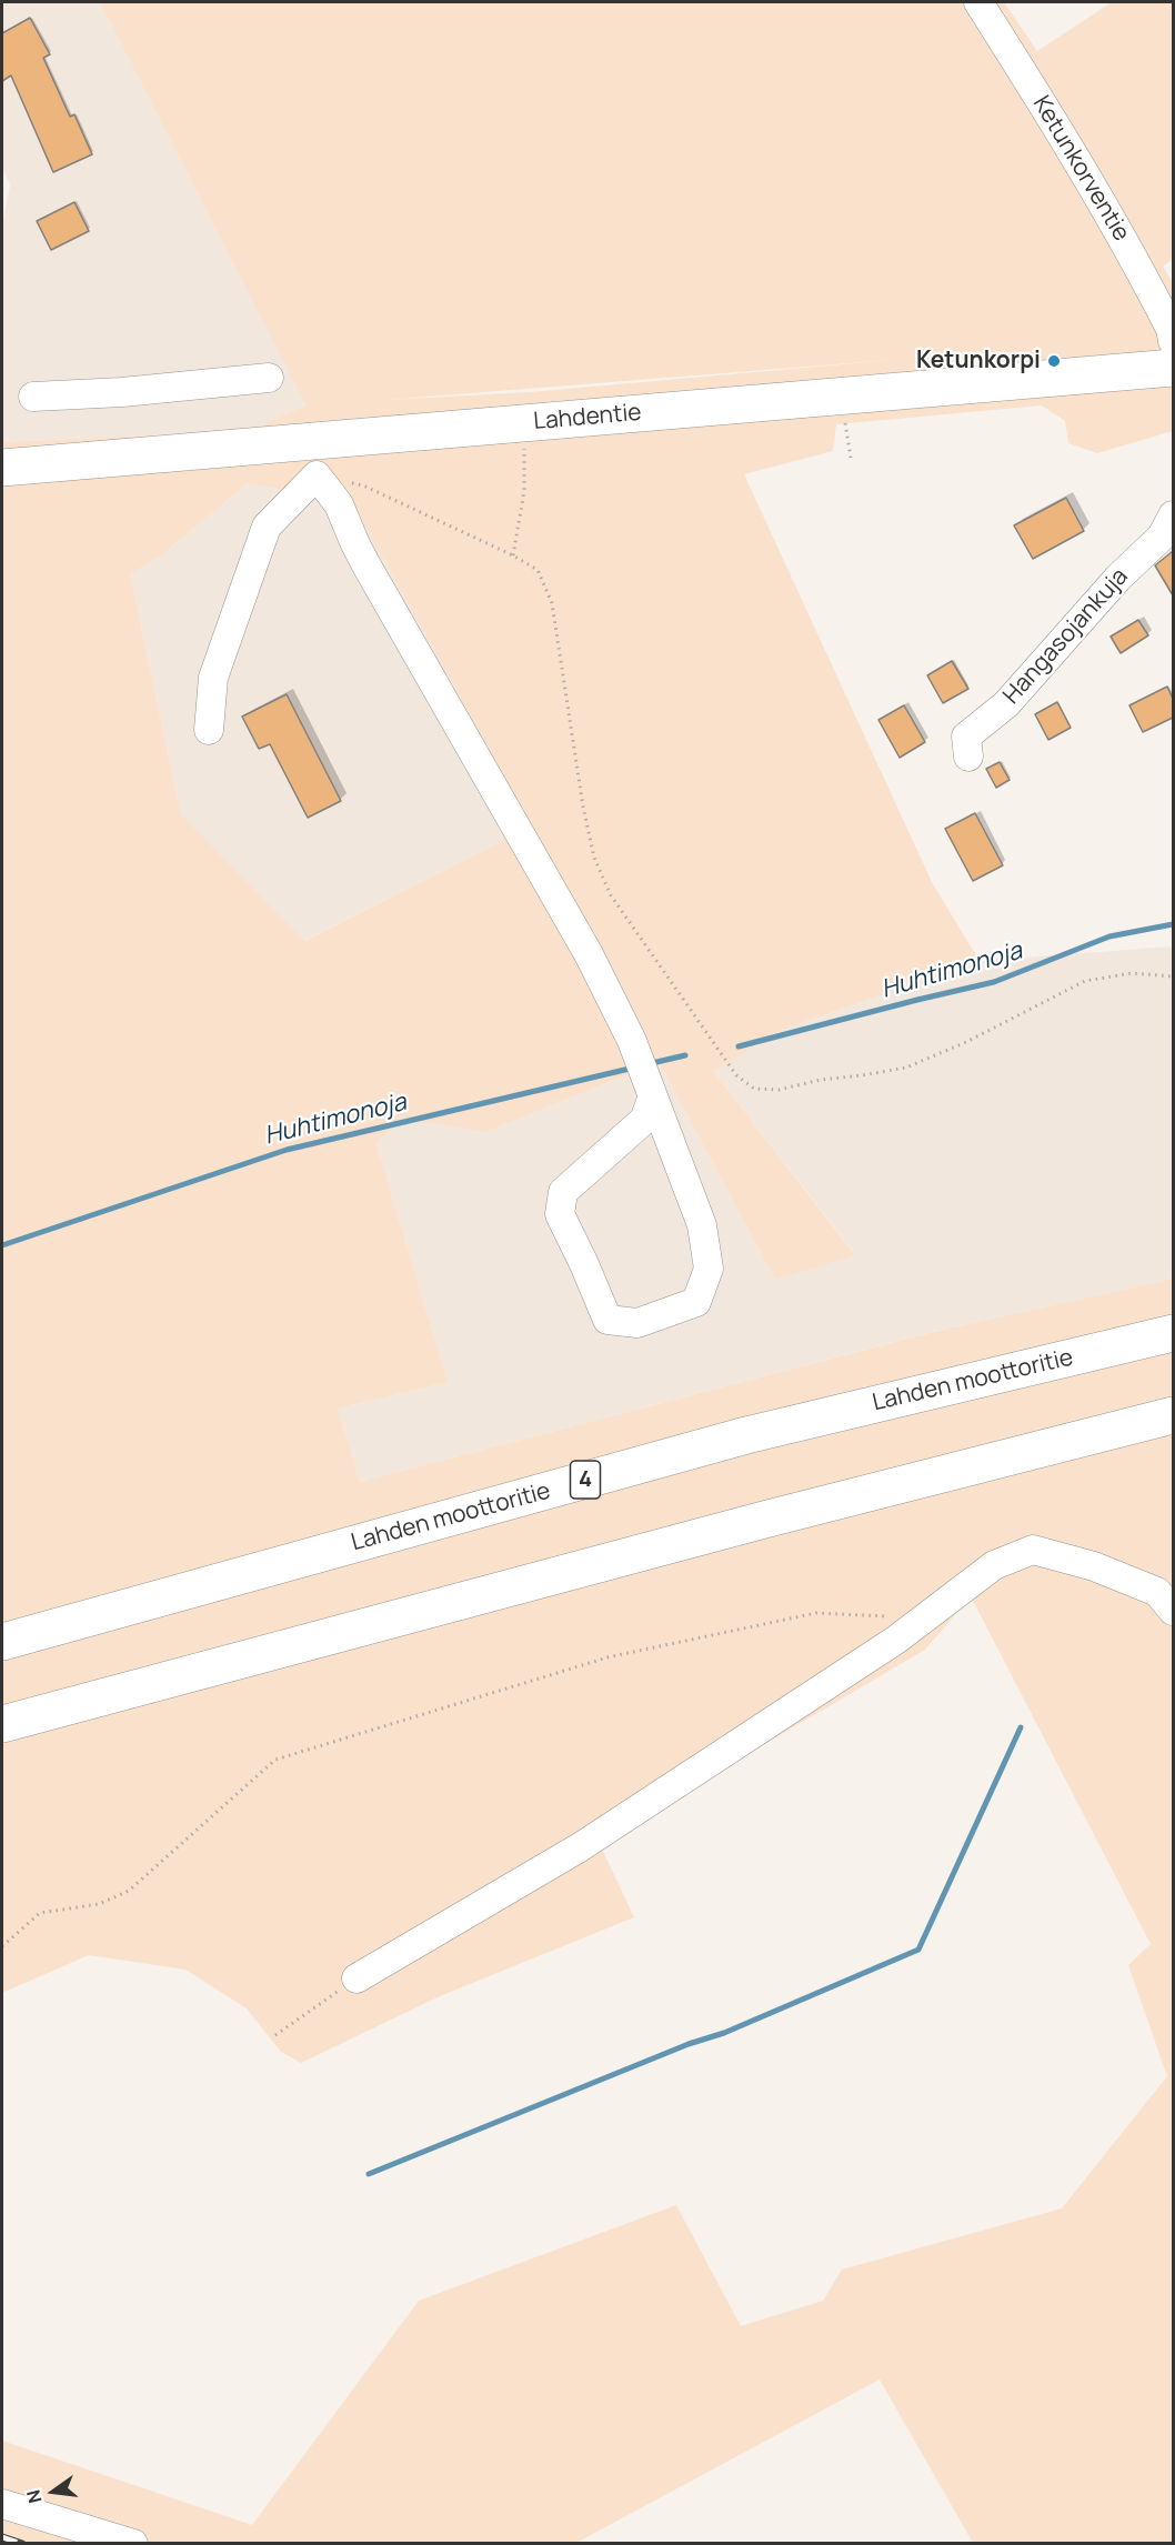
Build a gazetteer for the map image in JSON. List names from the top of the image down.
{
  "streets": {
    "main road": ["Lahdentie", "Lahden moottoritie", "4"],
    "street": ["Ketunkorventie", "Hangasojankuja"]
  },
  "water": ["Huhtimonoja"],
  "places": ["Ketunkorpi"],
  "north": "left"
}
